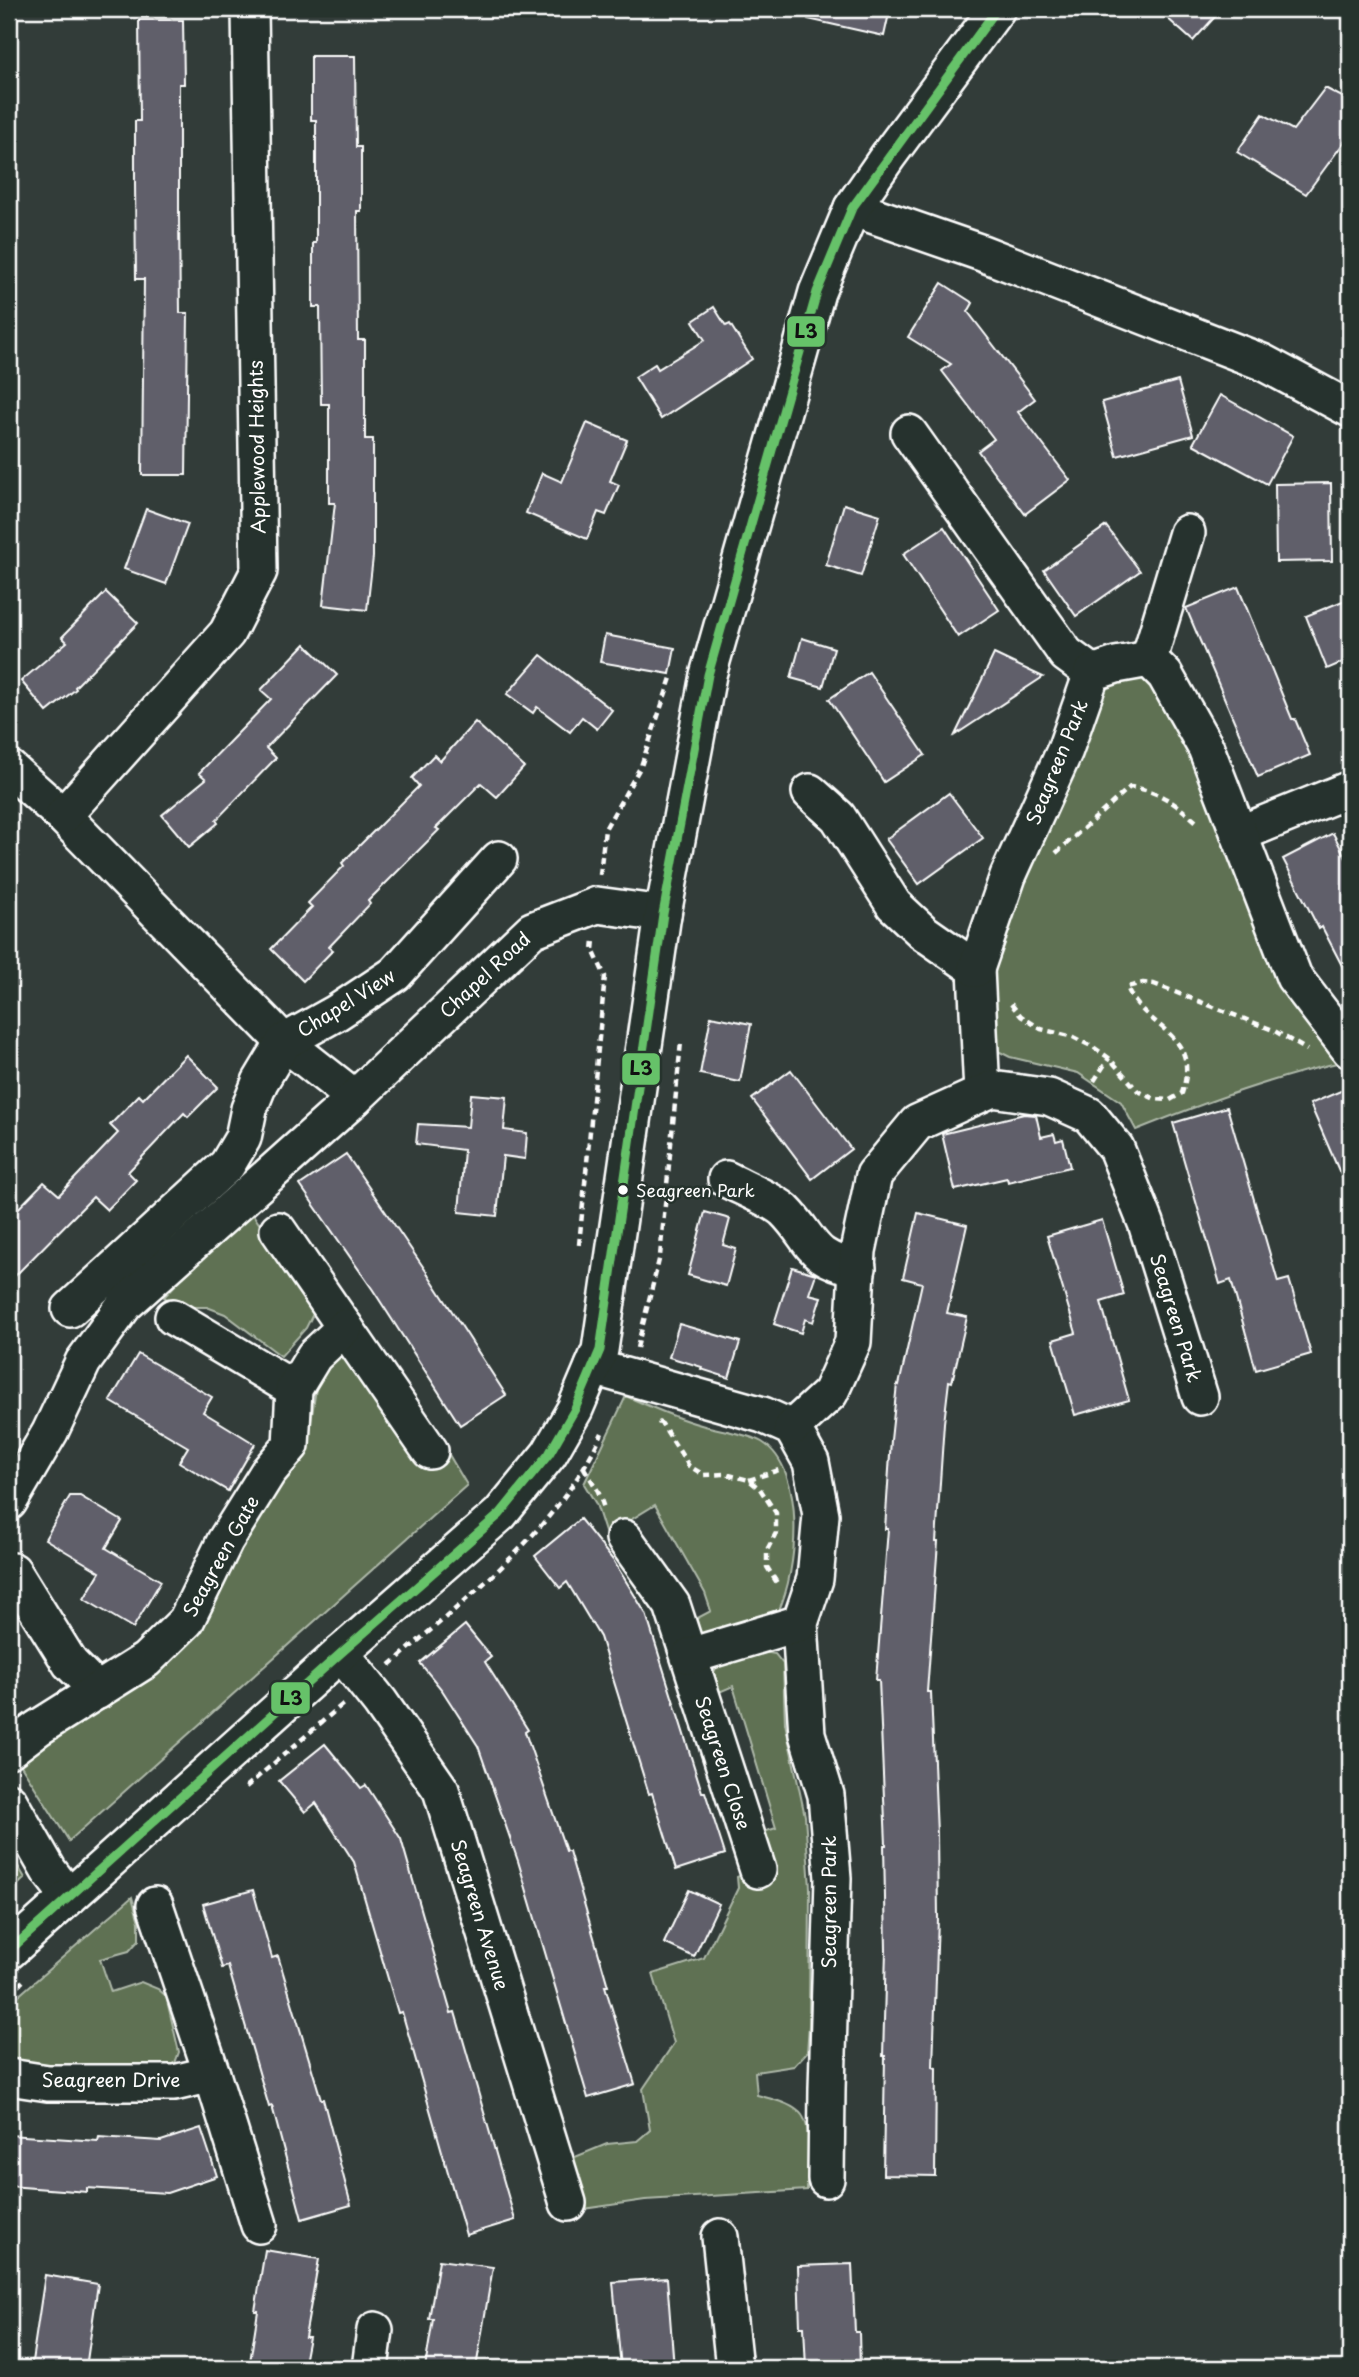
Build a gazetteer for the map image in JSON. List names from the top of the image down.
{
  "streets": {
    "street": [
      "Applewood Heights",
      "Seagreen Park",
      "Chapel Road",
      "Chapel View",
      "Seagreen Gate",
      "Seagreen Close",
      "Seagreen Avenue",
      "Seagreen Drive"
    ]
  },
  "places": ["Seagreen Park"],
  "lines": ["transit line L3"]
}
